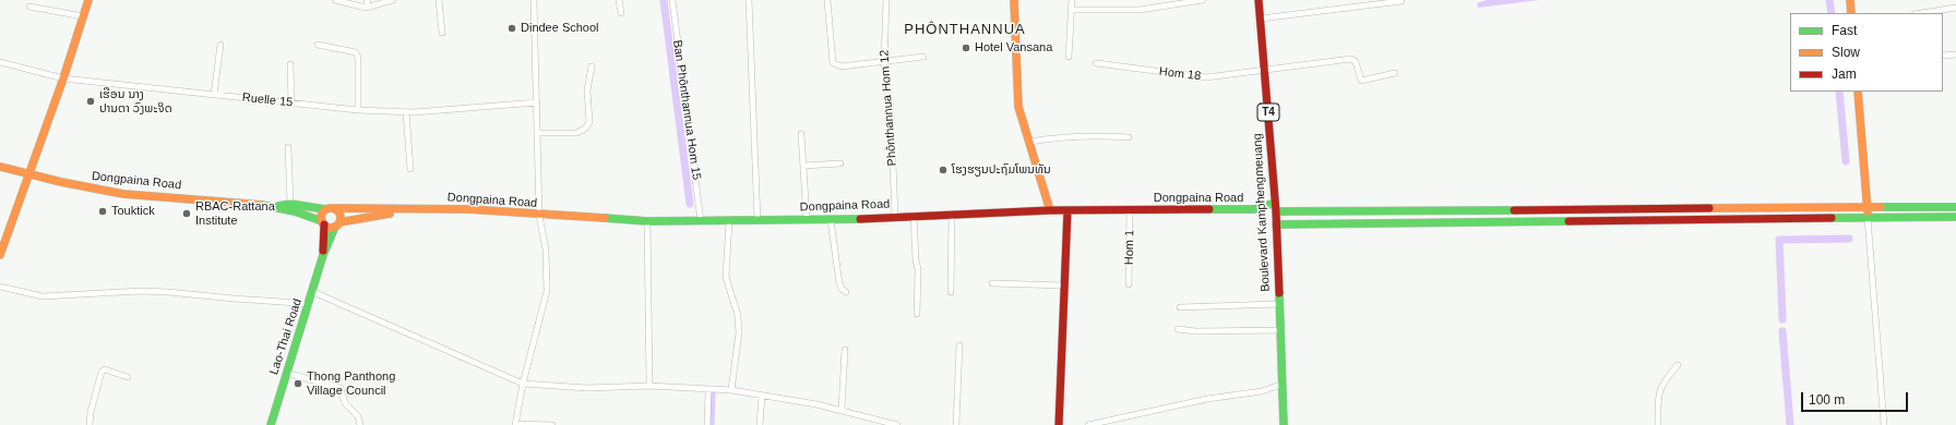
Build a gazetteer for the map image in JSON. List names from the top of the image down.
{
  "streets": {
    "street": [
      "Hom 18",
      "Ruelle 15",
      "Phônthannua Hom 12",
      "Ban Phônthannua Hom 15",
      "T4",
      "Dongpaina Road",
      "Boulevard Kamphengmeuang",
      "Hom 1",
      "Lao-Thai Road"
    ]
  },
  "crossings": [
    ["Hom 18", "Boulevard Kamphengmeuang"],
    ["Phônthannua Hom 12", "Dongpaina Road"],
    ["Ban Phônthannua Hom 15", "Dongpaina Road"],
    ["Dongpaina Road", "Boulevard Kamphengmeuang"],
    ["Dongpaina Road", "Hom 1"],
    ["Dongpaina Road", "Lao-Thai Road"]
  ],
  "districts": ["PHÔNTHANNUA"],
  "places": [
    "Dindee School",
    "Hotel Vansana",
    "ເຮືອນ ນາງ ປານຕາ ວົງພະຈິດ",
    "ໂຮງຮຽນປະຖົມໂພນທັນ",
    "Touktick",
    "RBAC-Rattana Institute",
    "Thong Panthong Village Council"
  ],
  "legend": ["Fast", "Slow", "Jam"],
  "scale_bar": "100 m"
}
